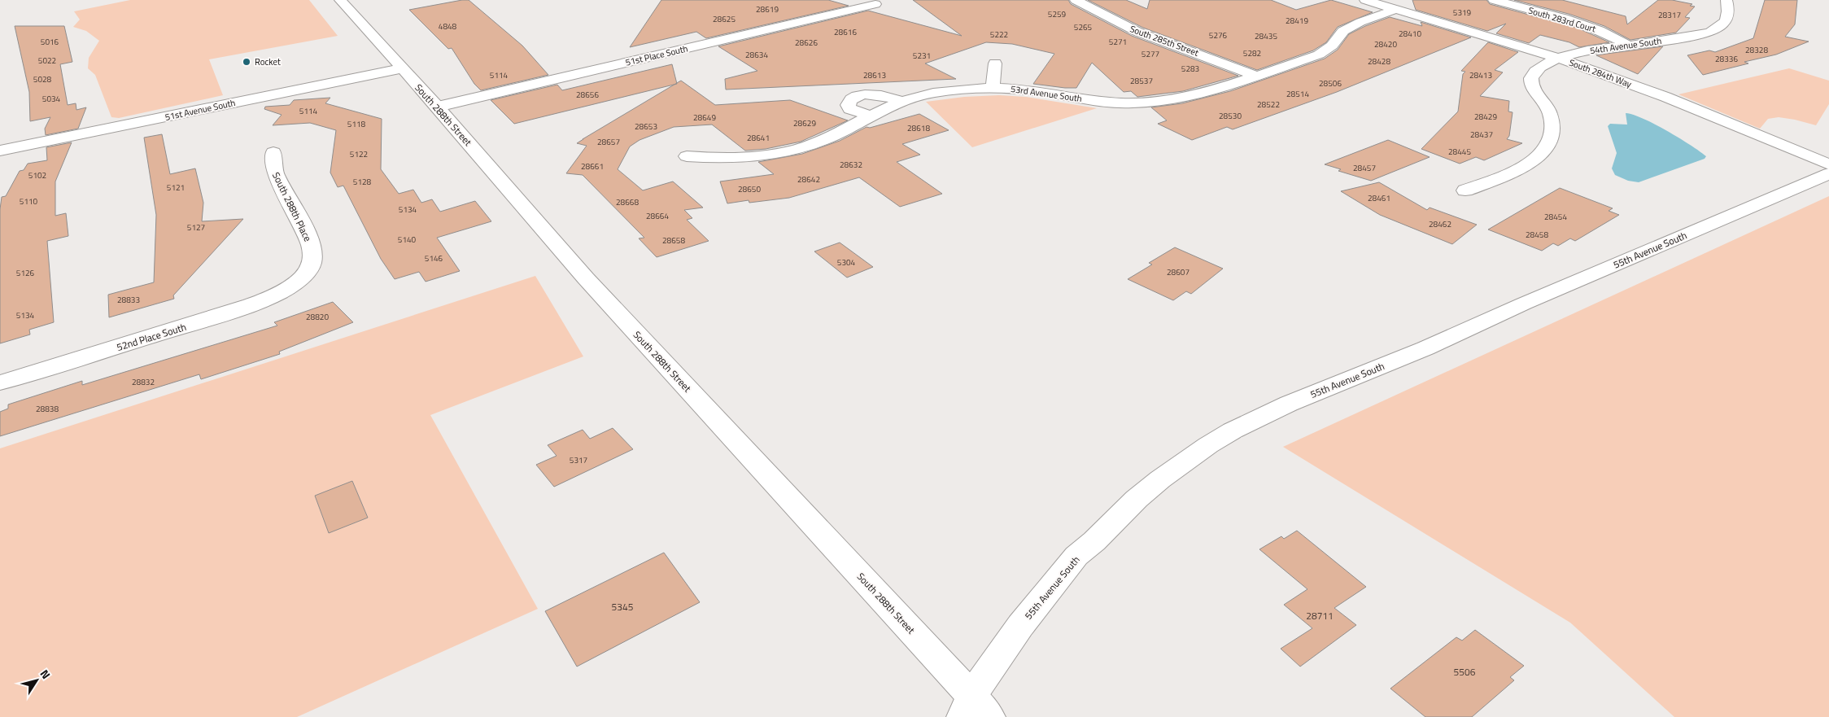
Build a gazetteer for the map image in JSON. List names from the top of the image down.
{
  "streets": {
    "street": [
      "South 283rd Court",
      "South 285th Street",
      "54th Avenue South",
      "51st Place South",
      "South 284th Way",
      "53rd Avenue South",
      "51st Avenue South",
      "South 288th Street",
      "South 288th Place",
      "55th Avenue South",
      "52nd Place South"
    ]
  },
  "crossings": [
    ["South 283rd Court", "54th Avenue South"],
    ["South 285th Street", "53rd Avenue South"],
    ["54th Avenue South", "South 284th Way"],
    ["51st Place South", "South 288th Street"],
    ["South 284th Way", "53rd Avenue South"],
    ["51st Avenue South", "South 288th Street"],
    ["South 288th Street", "55th Avenue South"],
    ["South 288th Place", "52nd Place South"]
  ],
  "places": ["Rocket"],
  "house_numbers": [
    "28619",
    "5319",
    "5259",
    "28317",
    "28625",
    "28419",
    "4848",
    "5265",
    "28616",
    "28410",
    "5222",
    "5276",
    "28435",
    "5016",
    "5271",
    "28626",
    "28420",
    "28328",
    "5282",
    "5277",
    "28634",
    "5231",
    "28336",
    "5022",
    "28428",
    "5283",
    "5114",
    "28613",
    "28413",
    "5028",
    "28537",
    "28506",
    "28514",
    "28656",
    "5034",
    "28522",
    "5114",
    "28530",
    "28429",
    "28649",
    "28629",
    "5118",
    "28653",
    "28618",
    "28437",
    "28641",
    "28657",
    "28445",
    "5122",
    "28632",
    "28661",
    "28457",
    "5102",
    "28642",
    "5128",
    "5121",
    "28650",
    "28461",
    "5110",
    "28668",
    "5134",
    "28664",
    "28454",
    "28462",
    "5127",
    "28458",
    "5140",
    "28658",
    "5146",
    "5304",
    "28607",
    "5126",
    "28833",
    "5134",
    "28820",
    "28832",
    "28838",
    "5317",
    "5345",
    "28711",
    "5506"
  ],
  "north": "top right"
}
